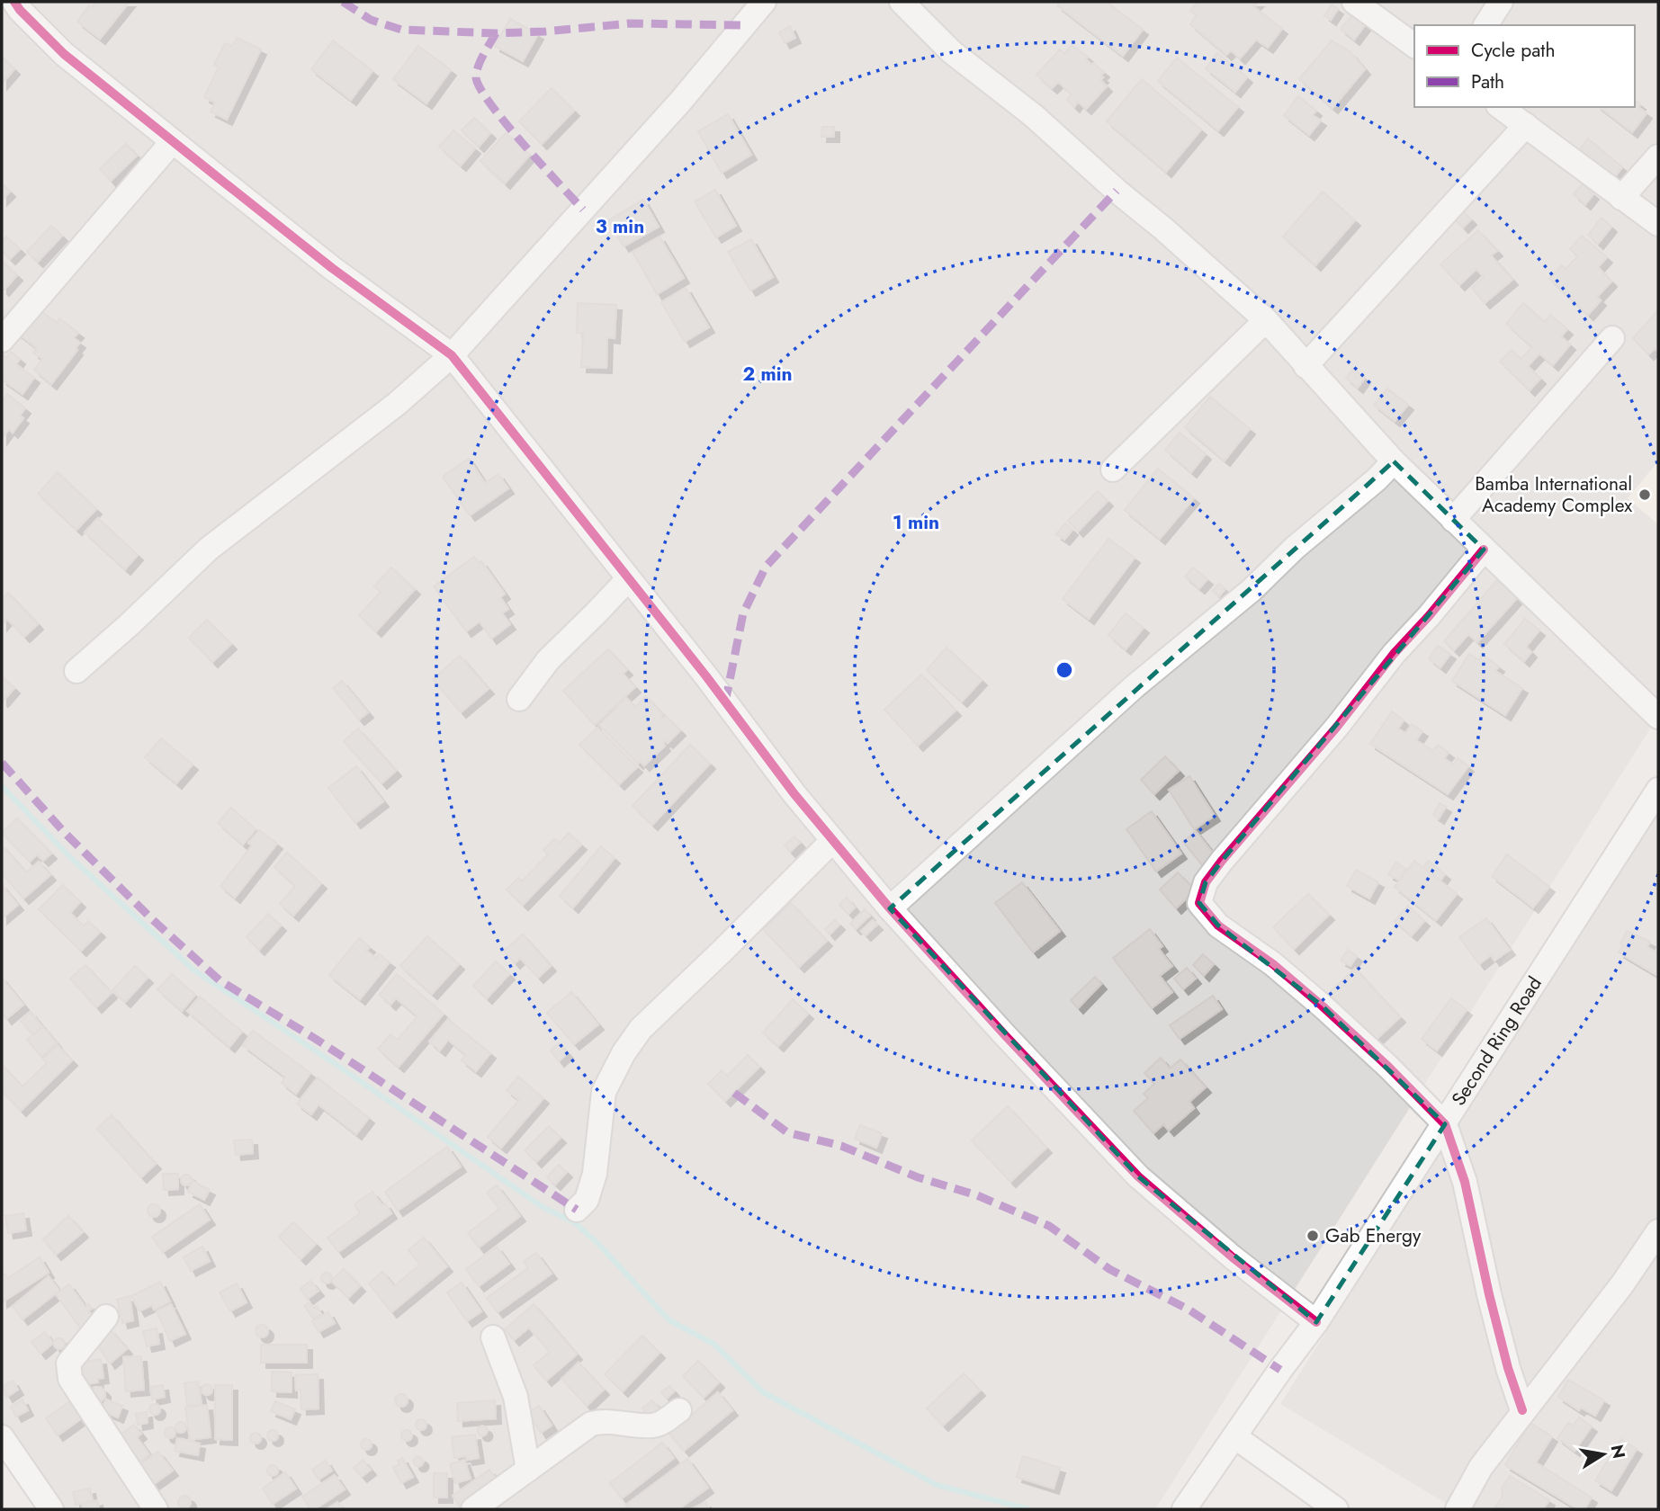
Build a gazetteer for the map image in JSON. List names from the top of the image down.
{
  "streets": {
    "street": ["Second Ring Road"]
  },
  "places": ["Bamba International Academy Complex", "Gab Energy"],
  "legend": ["Cycle path", "Path"],
  "north": "right",
  "rings": ["3 min", "2 min", "1 min"]
}
